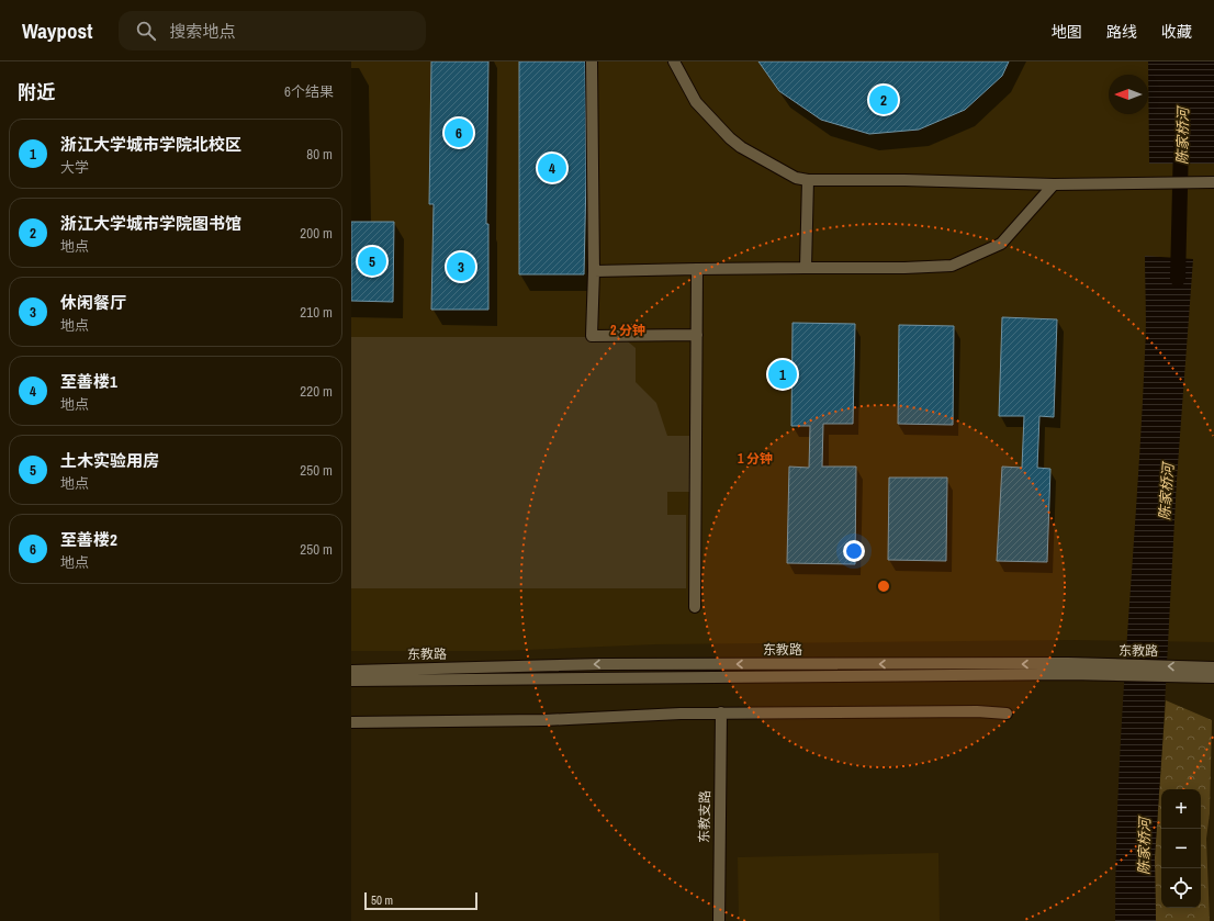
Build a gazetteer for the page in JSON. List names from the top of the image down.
{
  "streets": {
    "street": ["东教路", "东教支路"]
  },
  "water": ["陈家桥河"],
  "scale_bar": "50 m",
  "north": "left",
  "page": {
    "header": "Waypost",
    "search": "搜索地点",
    "nav": ["地图", "路线", "收藏"],
    "heading": ["附近", "6个结果"],
    "pins": [
      "2",
      "6",
      "4",
      "5",
      "3",
      "1"
    ],
    "list": [
      {
        "mark": "1",
        "name": "浙江大学城市学院北校区",
        "note": "大学",
        "value": "80 m"
      },
      {
        "mark": "2",
        "name": "浙江大学城市学院图书馆",
        "note": "地点",
        "value": "200 m"
      },
      {
        "mark": "3",
        "name": "休闲餐厅",
        "note": "地点",
        "value": "210 m"
      },
      {
        "mark": "4",
        "name": "至善楼1",
        "note": "地点",
        "value": "220 m"
      },
      {
        "mark": "5",
        "name": "土木实验用房",
        "note": "地点",
        "value": "250 m"
      },
      {
        "mark": "6",
        "name": "至善楼2",
        "note": "地点",
        "value": "250 m"
      }
    ],
    "map_buttons": ["+", "−"],
    "scale": "50 m"
  },
  "rings": ["2 分钟", "1 分钟"]
}
